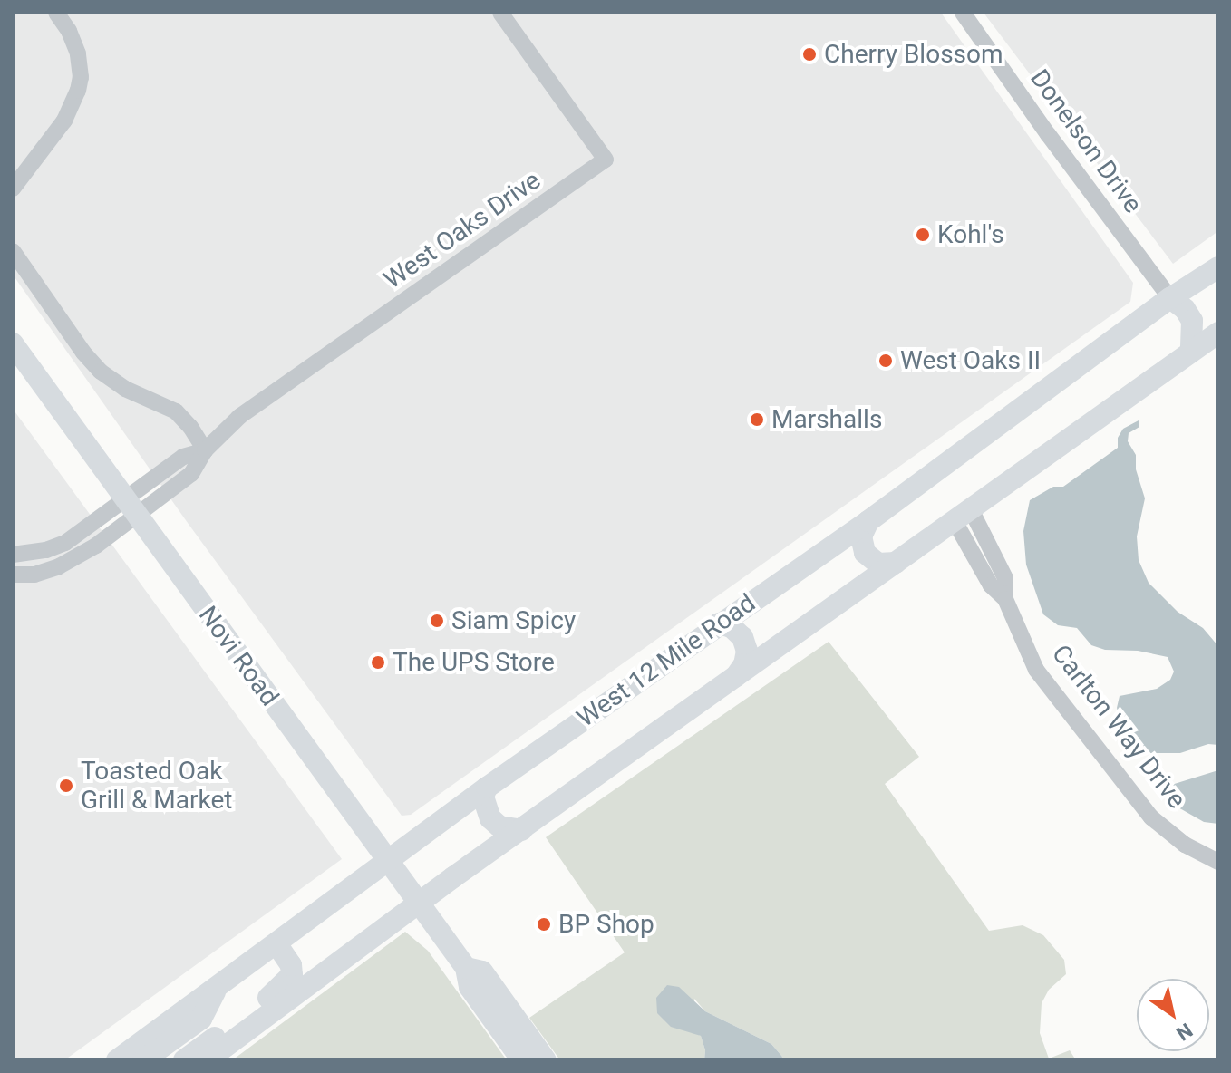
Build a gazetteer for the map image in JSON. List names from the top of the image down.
{
  "streets": {
    "main road": ["Novi Road", "West 12 Mile Road"],
    "street": ["Donelson Drive", "West Oaks Drive", "Carlton Way Drive"]
  },
  "crossings": [
    ["Donelson Drive", "West 12 Mile Road"],
    ["West Oaks Drive", "Novi Road"],
    ["Novi Road", "West 12 Mile Road"],
    ["West 12 Mile Road", "Carlton Way Drive"]
  ],
  "places": [
    "Cherry Blossom",
    "Kohl's",
    "West Oaks II",
    "Marshalls",
    "Siam Spicy",
    "The UPS Store",
    "Toasted Oak Grill & Market",
    "BP Shop"
  ],
  "north": "bottom right"
}
